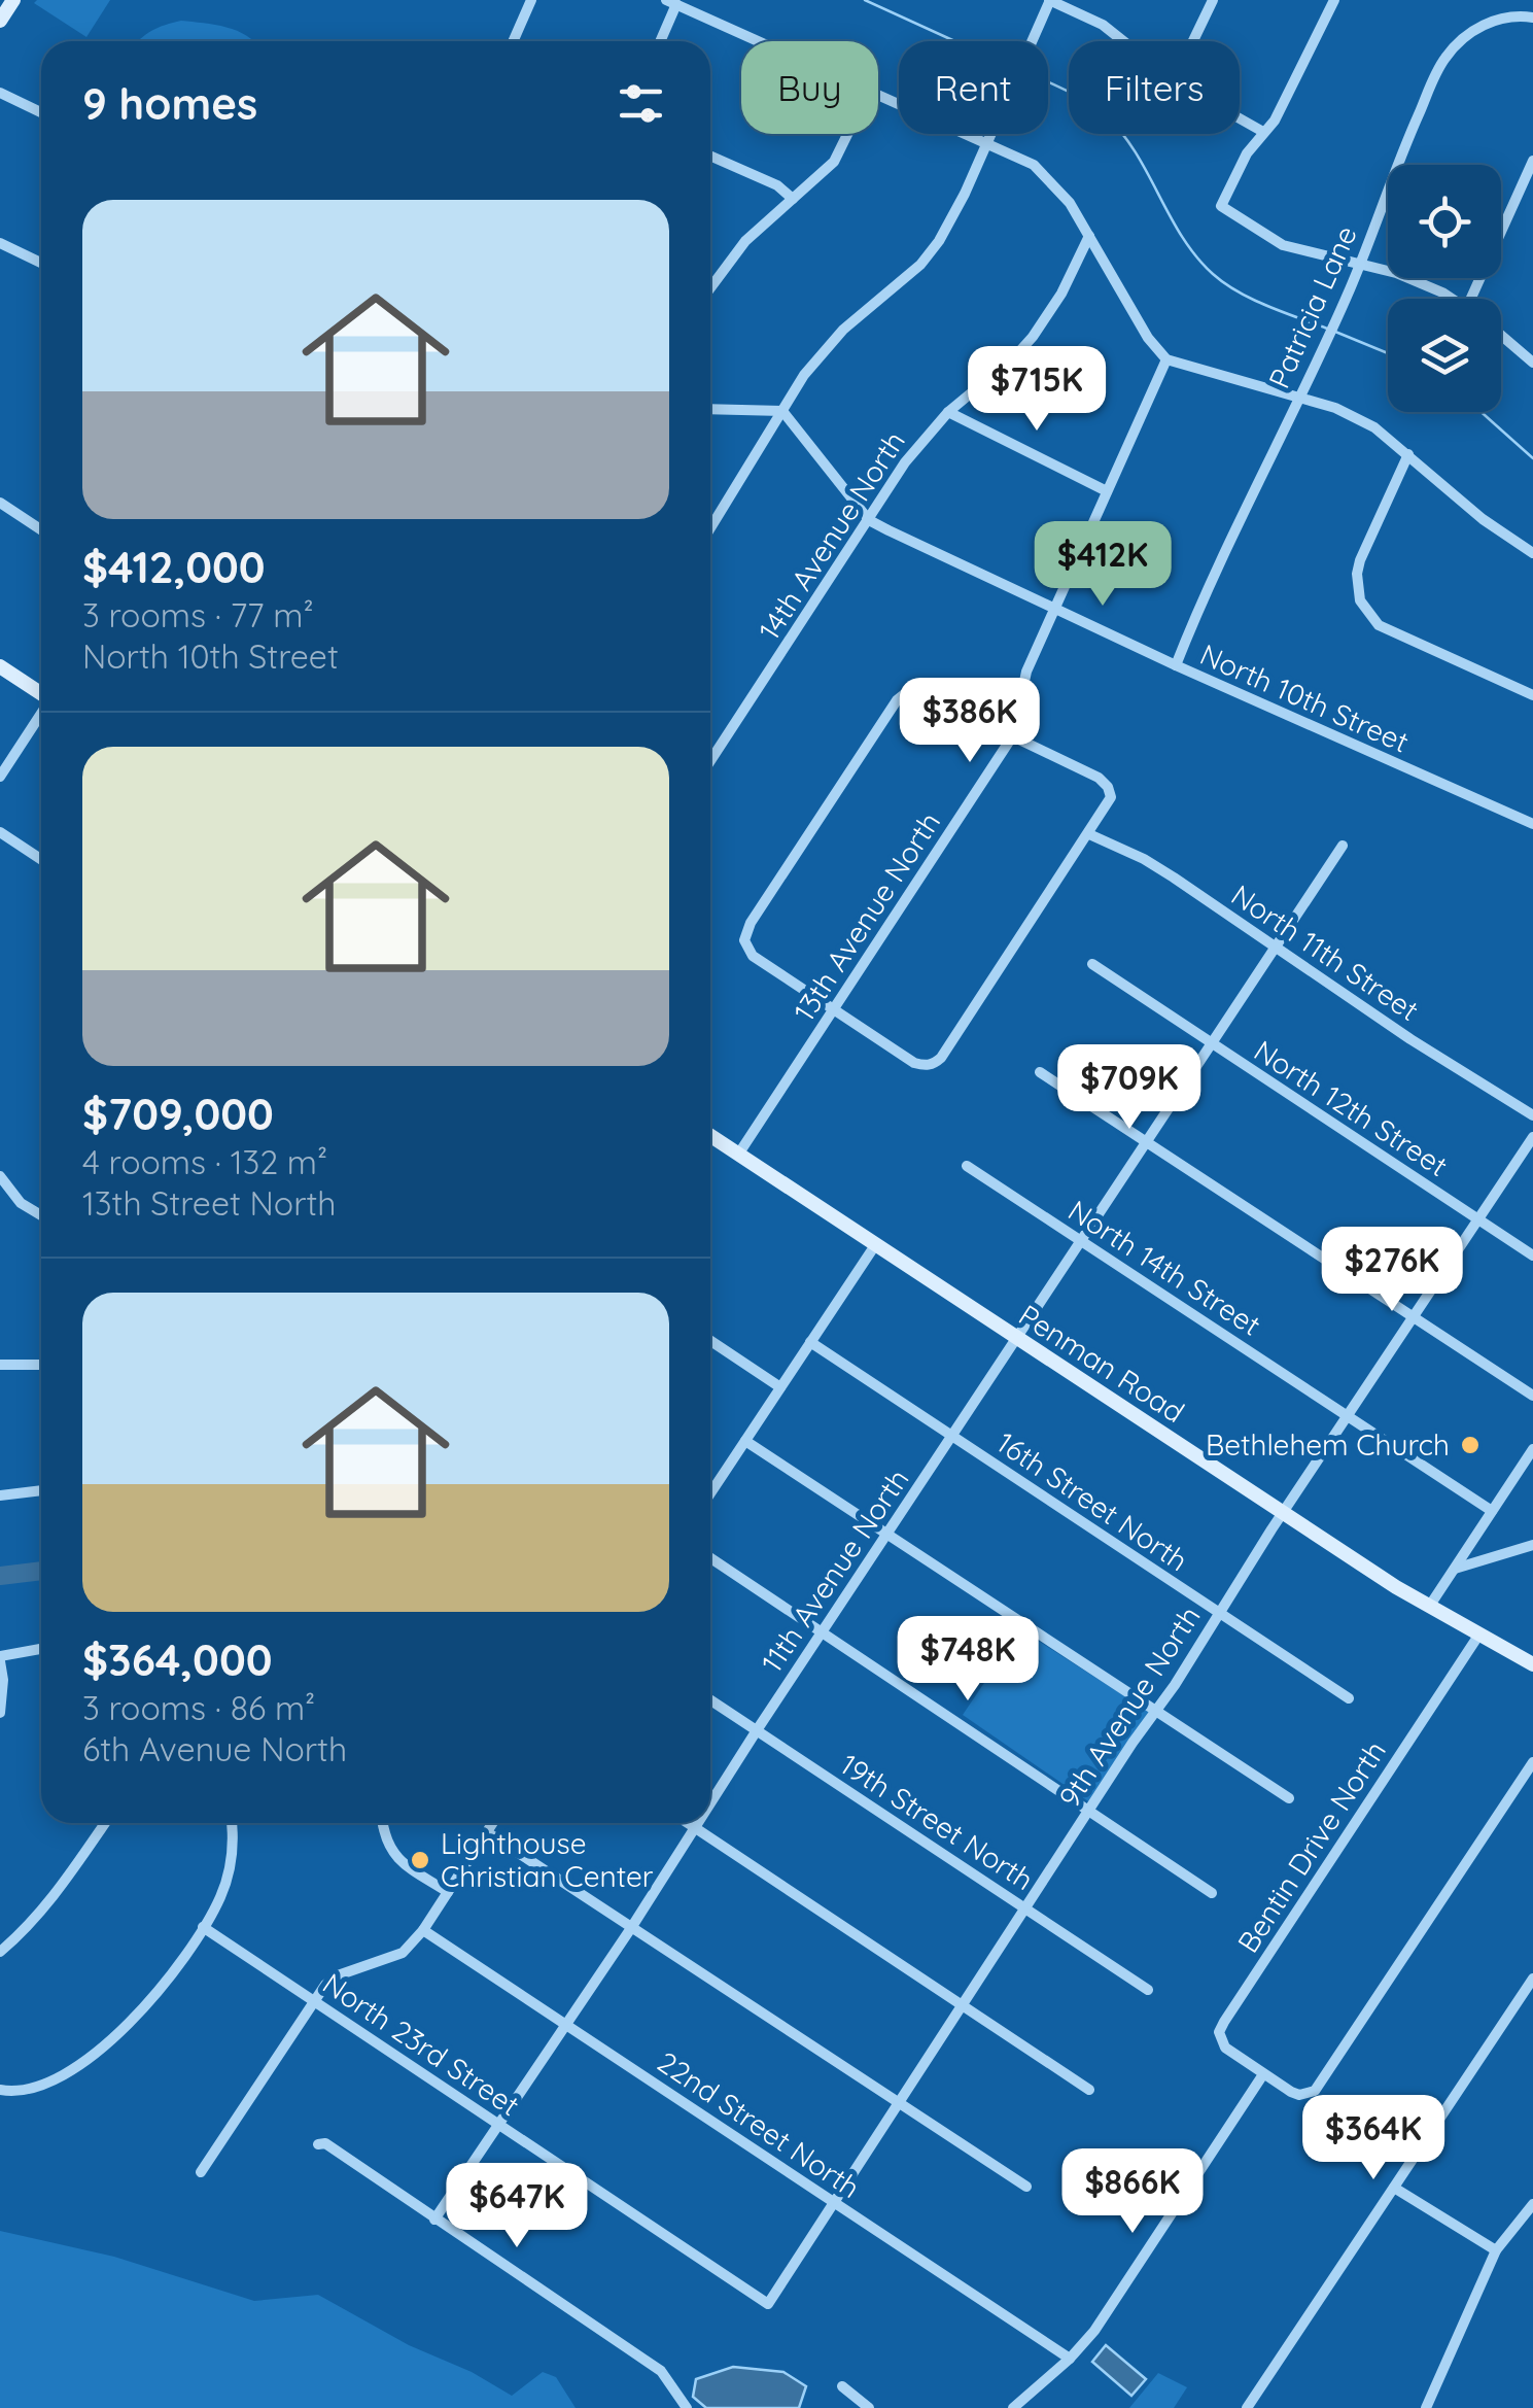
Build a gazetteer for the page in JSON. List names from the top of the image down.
{
  "streets": {
    "street": [
      "Patricia Lane",
      "14th Avenue North",
      "North 10th Street",
      "13th Avenue North",
      "North 11th Street",
      "North 12th Street",
      "North 14th Street",
      "Penman Road",
      "16th Street North",
      "11th Avenue North",
      "9th Avenue North",
      "19th Street North",
      "Bentin Drive North",
      "North 23rd Street",
      "22nd Street North"
    ]
  },
  "crossings": [
    ["Patricia Lane", "North 10th Street"],
    ["14th Avenue North", "North 10th Street"],
    ["North 10th Street", "13th Avenue North"],
    ["13th Avenue North", "Penman Road"],
    ["North 11th Street", "11th Avenue North"],
    ["North 12th Street", "11th Avenue North"],
    ["North 12th Street", "9th Avenue North"],
    ["North 14th Street", "11th Avenue North"],
    ["North 14th Street", "9th Avenue North"],
    ["Penman Road", "11th Avenue North"],
    ["Penman Road", "9th Avenue North"],
    ["Penman Road", "Bentin Drive North"],
    ["16th Street North", "11th Avenue North"],
    ["16th Street North", "9th Avenue North"],
    ["11th Avenue North", "19th Street North"],
    ["11th Avenue North", "North 23rd Street"],
    ["11th Avenue North", "22nd Street North"],
    ["9th Avenue North", "19th Street North"],
    ["9th Avenue North", "North 23rd Street"],
    ["9th Avenue North", "22nd Street North"]
  ],
  "places": ["Bethlehem Church", "Lighthouse Christian Center"],
  "page": {
    "chip": ["Buy", "Rent", "Filters"],
    "heading": "9 homes",
    "list": [
      {
        "name": "$412,000",
        "note": "3 rooms · 77 m² · North 10th Street"
      },
      {
        "name": "$709,000",
        "note": "4 rooms · 132 m² · 13th Street North"
      },
      {
        "name": "$364,000",
        "note": "3 rooms · 86 m² · 6th Avenue North"
      }
    ],
    "price": [
      "$715K",
      "$412K",
      "$386K",
      "$709K",
      "$276K",
      "$748K",
      "$364K",
      "$866K",
      "$647K"
    ]
  }
}
